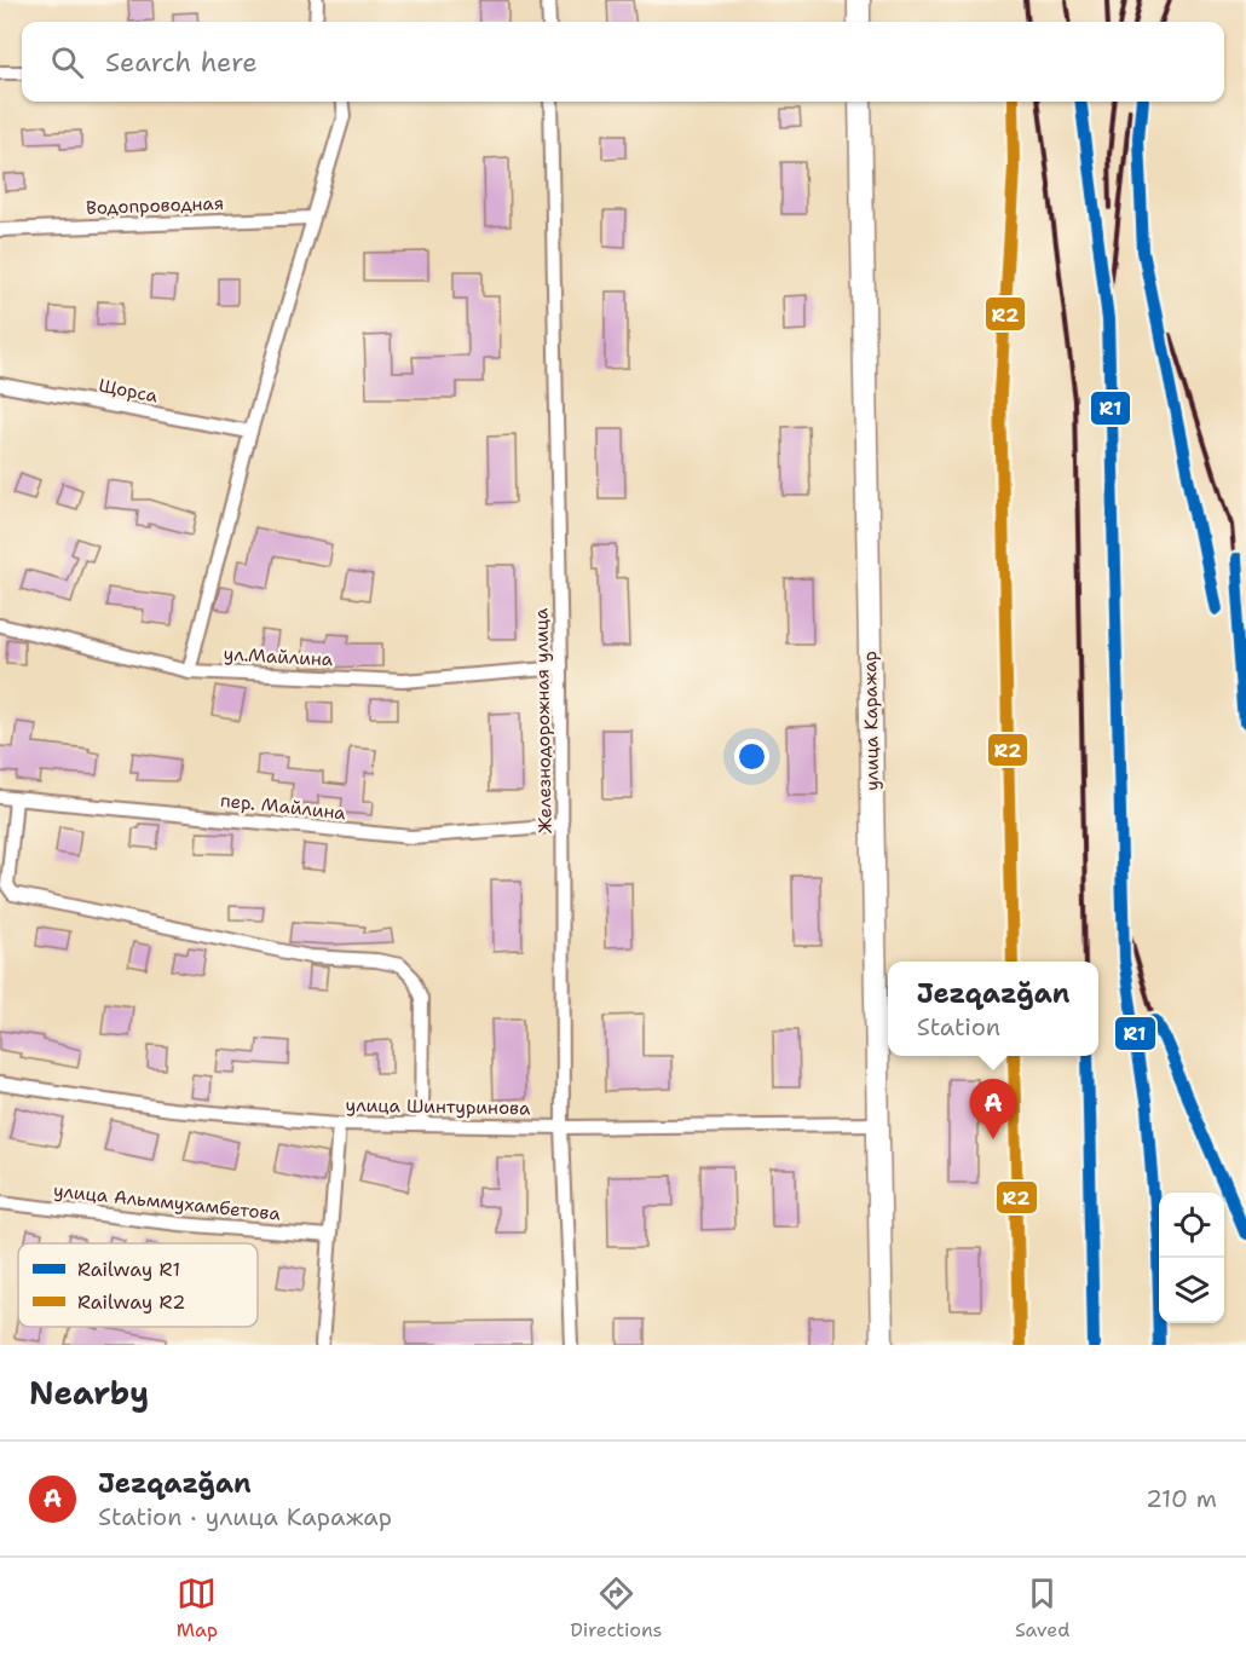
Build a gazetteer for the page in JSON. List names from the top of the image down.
{
  "streets": {
    "main road": ["улица Каражар"],
    "street": [
      "Водопроводная",
      "Щорса",
      "ул.Майлина",
      "Железнодорожная улица",
      "пер. Майлина",
      "улица Шинтуринова",
      "улица Альммухамбетова"
    ]
  },
  "crossings": [
    ["ул.Майлина", "Железнодорожная улица"],
    ["Железнодорожная улица", "пер. Майлина"],
    ["Железнодорожная улица", "улица Шинтуринова"],
    ["улица Каражар", "улица Шинтуринова"]
  ],
  "lines": ["rail line R1", "rail line R2"],
  "legend": ["Railway R1", "Railway R2"],
  "page": {
    "search": "Search here",
    "popup": ["Jezqazğan", "Station"],
    "pins": "A",
    "heading": "Nearby",
    "list": [
      {
        "mark": "A",
        "name": "Jezqazğan",
        "note": "Station · улица Каражар",
        "value": "210 m"
      }
    ],
    "nav": ["Map", "Directions", "Saved"]
  }
}
